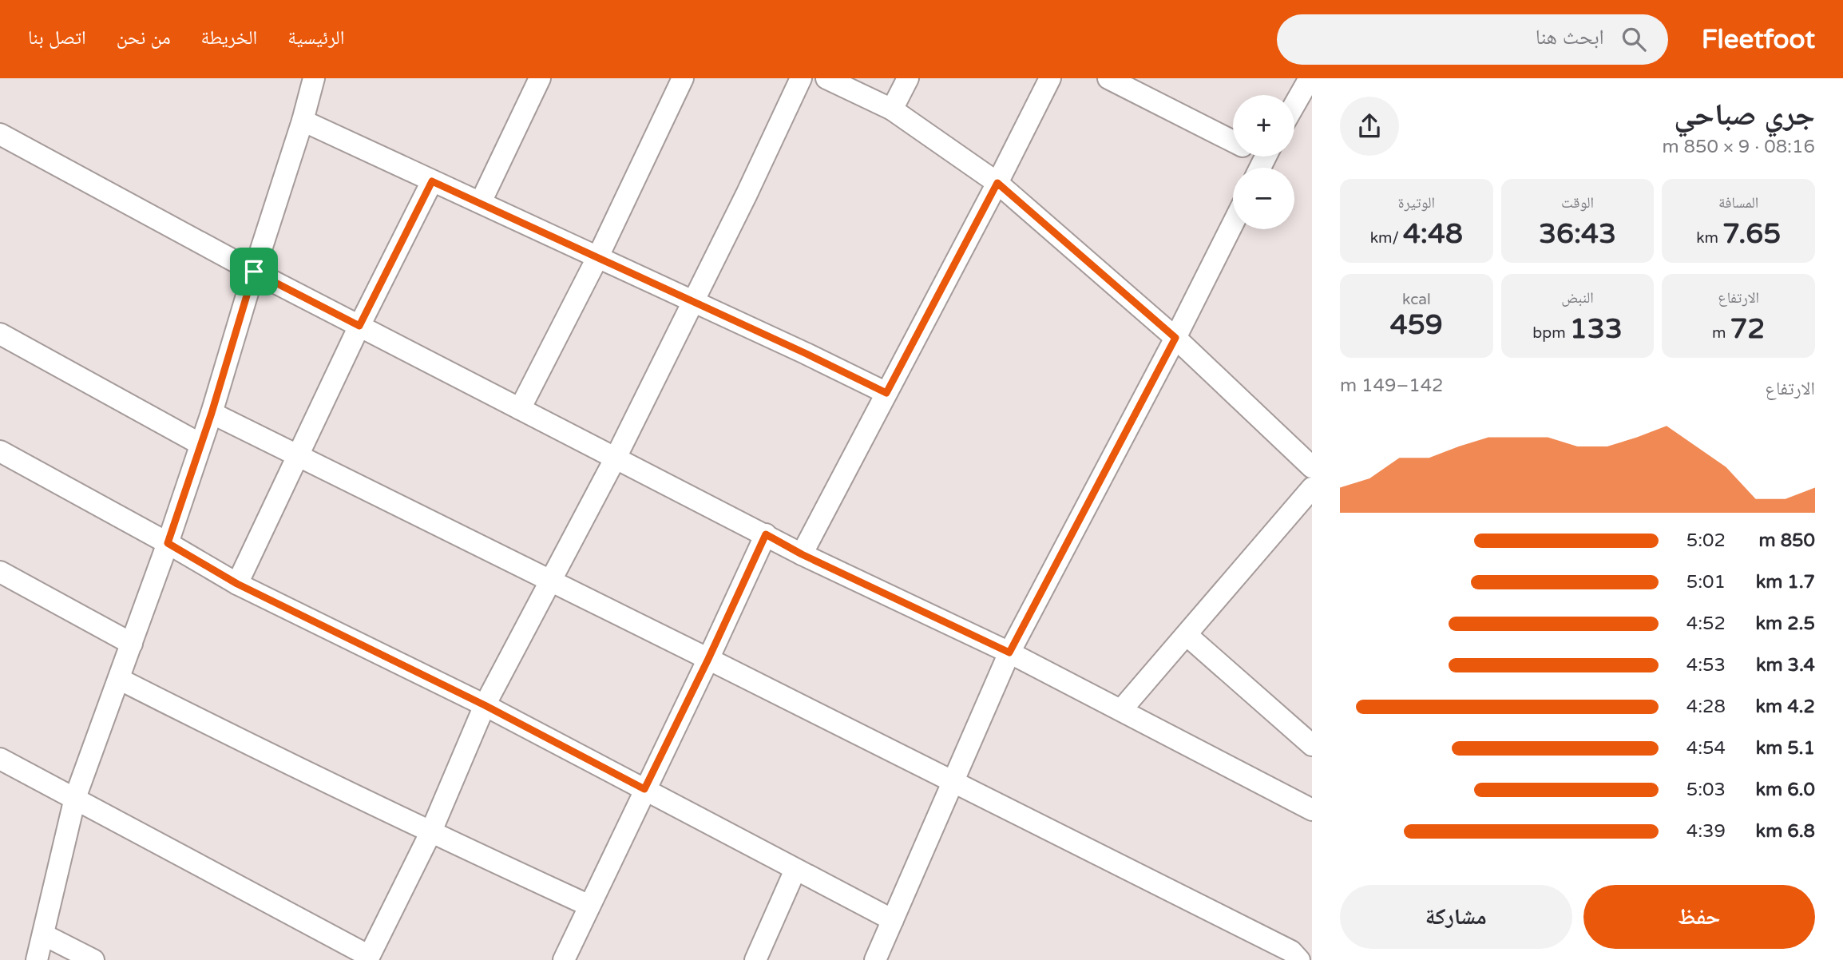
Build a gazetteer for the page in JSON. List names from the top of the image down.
{
  "page": {
    "header": "Fleetfoot",
    "search": "ابحث هنا",
    "nav": [
      "الرئيسية",
      "الخريطة",
      "من نحن",
      "اتصل بنا"
    ],
    "heading": ["جري صباحي", "08:16 · 9 × 850 m"],
    "map_buttons": ["+", "−"],
    "stats": [
      ["المسافة", "7.65 km"],
      ["الوقت", "36:43"],
      ["الوتيرة", "4:48 /km"],
      ["الارتفاع", "72 m"],
      ["النبض", "133 bpm"],
      ["kcal", "459"]
    ],
    "chart": ["الارتفاع", "142–149 m"],
    "list": [
      {
        "name": "850 m",
        "note": "5:02"
      },
      {
        "name": "1.7 km",
        "note": "5:01"
      },
      {
        "name": "2.5 km",
        "note": "4:52"
      },
      {
        "name": "3.4 km",
        "note": "4:53"
      },
      {
        "name": "4.2 km",
        "note": "4:28"
      },
      {
        "name": "5.1 km",
        "note": "4:54"
      },
      {
        "name": "6.0 km",
        "note": "5:03"
      },
      {
        "name": "6.8 km",
        "note": "4:39"
      }
    ],
    "buttons": ["حفظ", "مشاركة"]
  }
}
